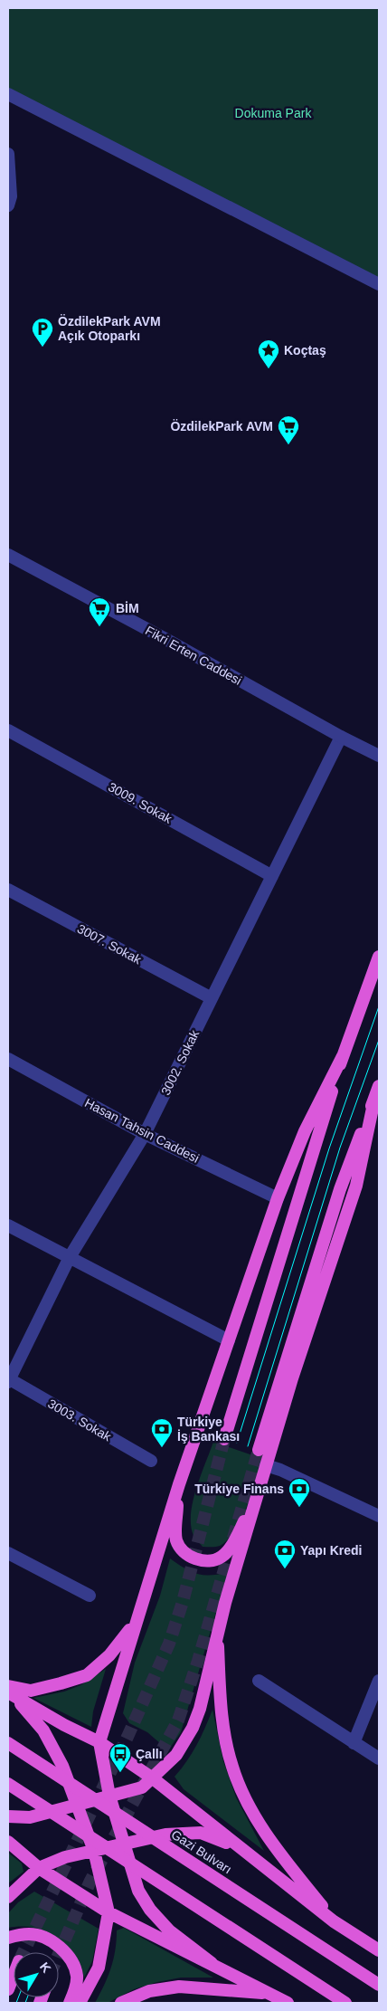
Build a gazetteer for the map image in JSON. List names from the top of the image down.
{
  "streets": {
    "highway": ["Gazi Bulvarı"],
    "street": [
      "Fikri Erten Caddesi",
      "3009. Sokak",
      "3007. Sokak",
      "3002. Sokak",
      "Hasan Tahsin Caddesi",
      "3003. Sokak"
    ]
  },
  "crossings": [
    ["Fikri Erten Caddesi", "3002. Sokak"],
    ["3009. Sokak", "3002. Sokak"],
    ["3007. Sokak", "3002. Sokak"],
    ["3002. Sokak", "Hasan Tahsin Caddesi"],
    ["3002. Sokak", "3003. Sokak"]
  ],
  "parks": ["Dokuma Park"],
  "places": {
    "parking": ["ÖzdilekPark AVM Açık Otoparkı"],
    "place": ["Koçtaş"],
    "supermarket": ["ÖzdilekPark AVM", "BİM"],
    "bank": ["Türkiye İş Bankası", "Türkiye Finans", "Yapı Kredi"],
    "bus stop": ["Çallı"]
  },
  "north": "top right"
}
